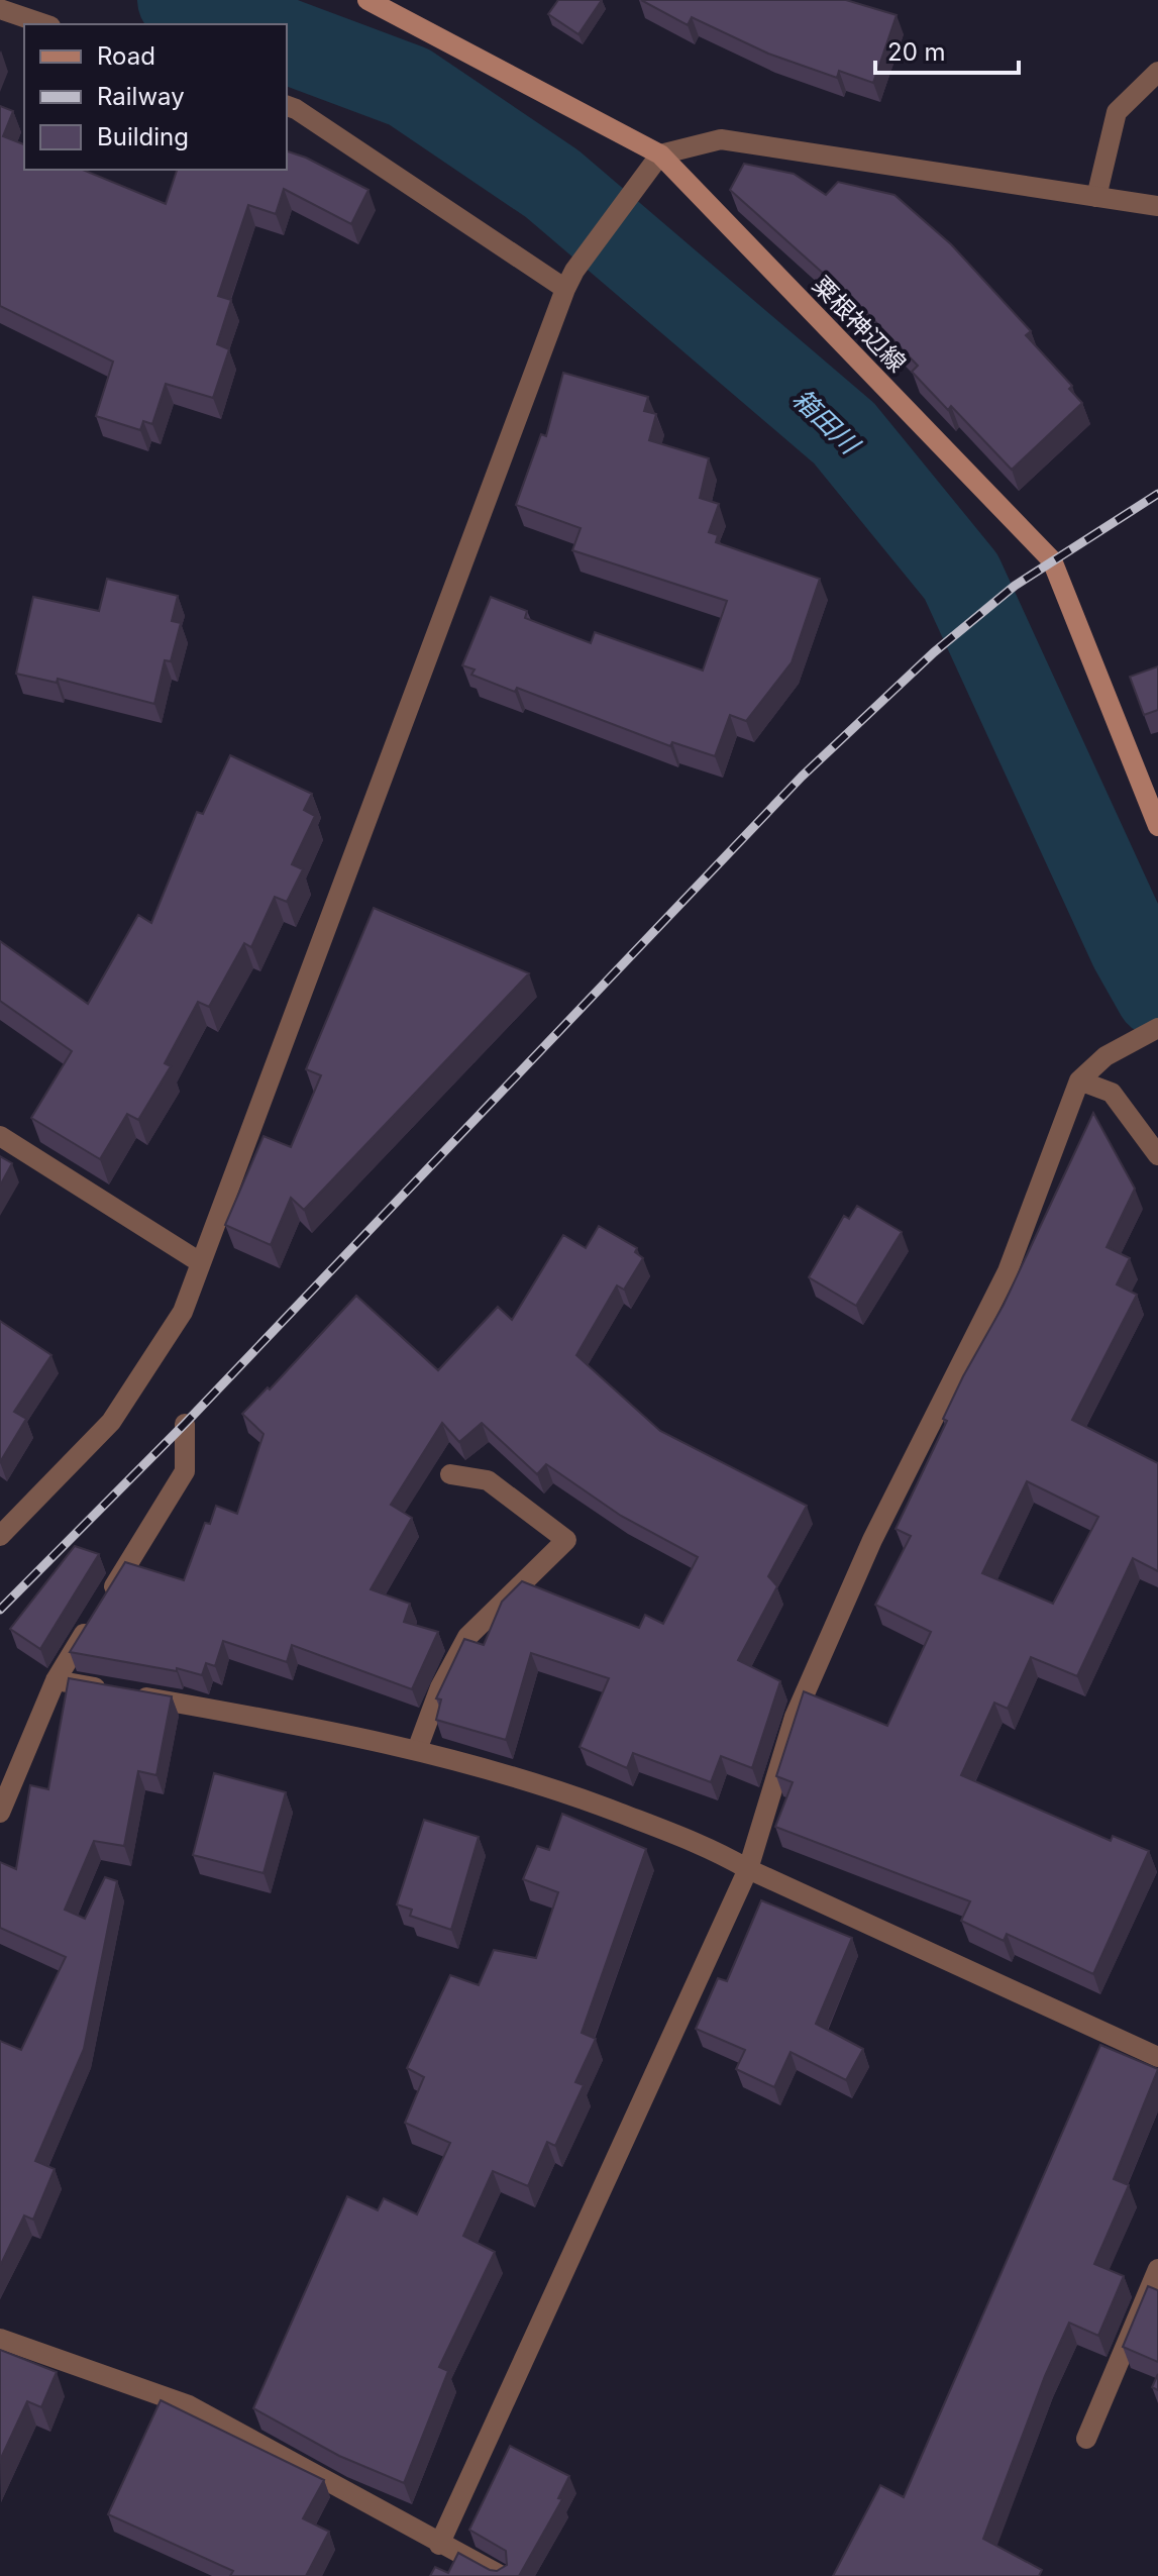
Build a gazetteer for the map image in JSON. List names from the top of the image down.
{
  "streets": {
    "main road": ["粟根神辺線"]
  },
  "water": ["箱田川"],
  "legend": ["Road", "Railway", "Building"],
  "scale_bar": "20 m"
}
